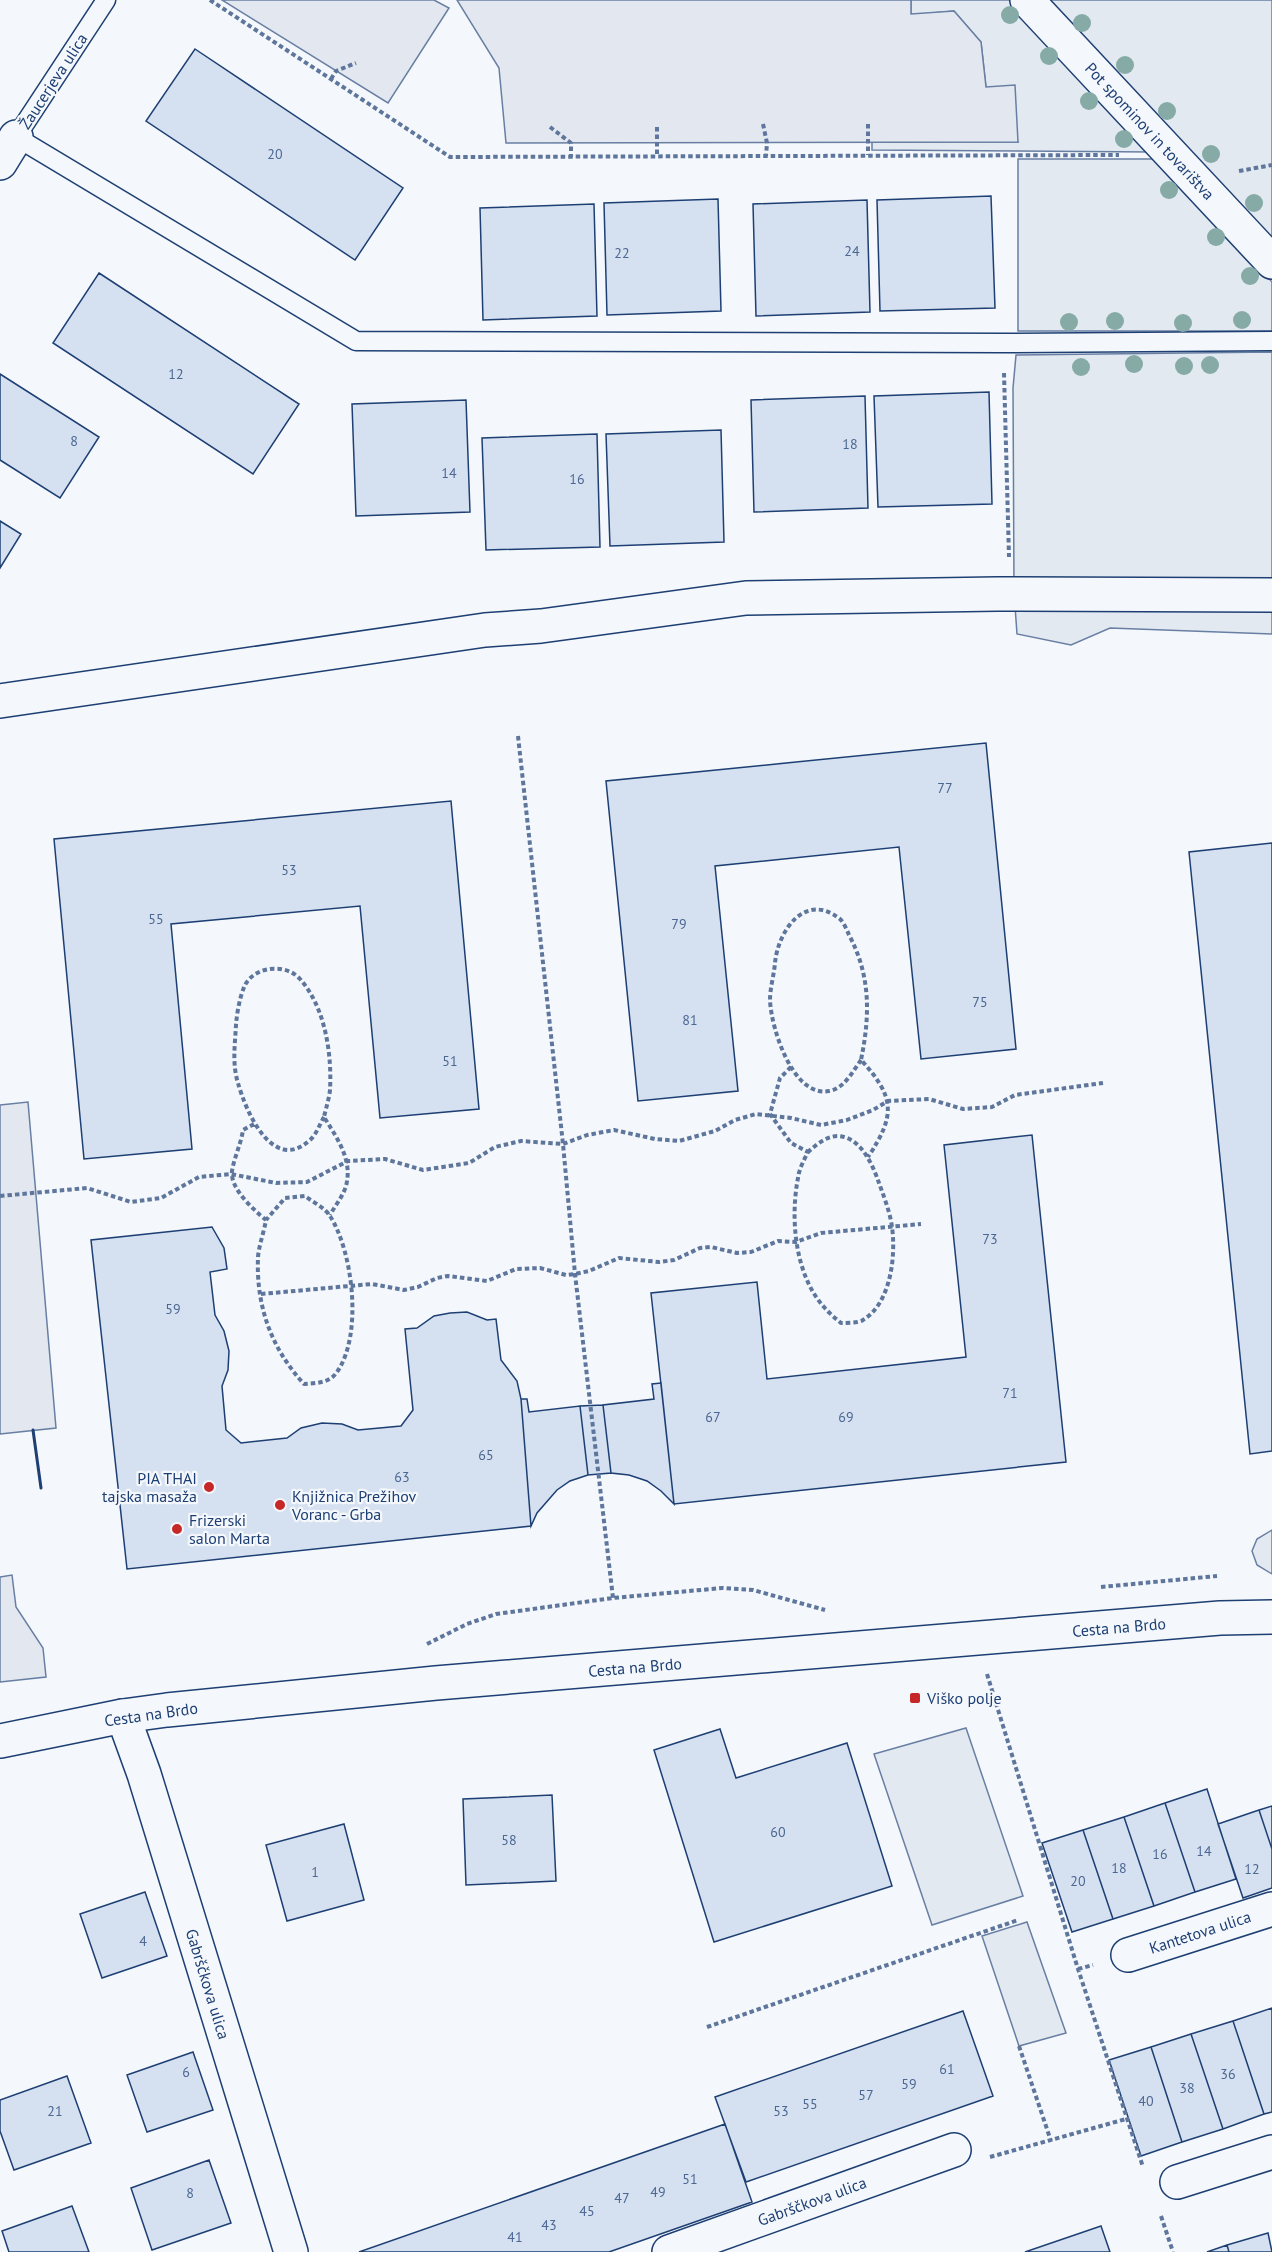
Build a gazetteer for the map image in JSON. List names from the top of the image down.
{
  "streets": {
    "street": [
      "Pot spominov in tovarištva",
      "Cesta na Brdo",
      "Kantetova ulica",
      "Gabrščkova ulica"
    ],
    "lane": ["Žaucerjeva ulica"]
  },
  "crossings": [
    ["Cesta na Brdo", "Gabrščkova ulica"]
  ],
  "places": {
    "other": ["PIA THAI tajska masaža", "Knjižnica Prežihov Voranc - Grba", "Frizerski salon Marta"],
    "transit": ["Viško polje"]
  },
  "house_numbers": [
    "20",
    "24",
    "22",
    "12",
    "8",
    "18",
    "14",
    "16",
    "77",
    "53",
    "55",
    "79",
    "75",
    "81",
    "51",
    "73",
    "59",
    "71",
    "67",
    "69",
    "65",
    "63",
    "60",
    "58",
    "14",
    "16",
    "18",
    "12",
    "1",
    "20",
    "4",
    "61",
    "6",
    "36",
    "59",
    "38",
    "57",
    "40",
    "55",
    "21",
    "53",
    "51",
    "49",
    "8",
    "47",
    "45",
    "43",
    "41"
  ]
}
